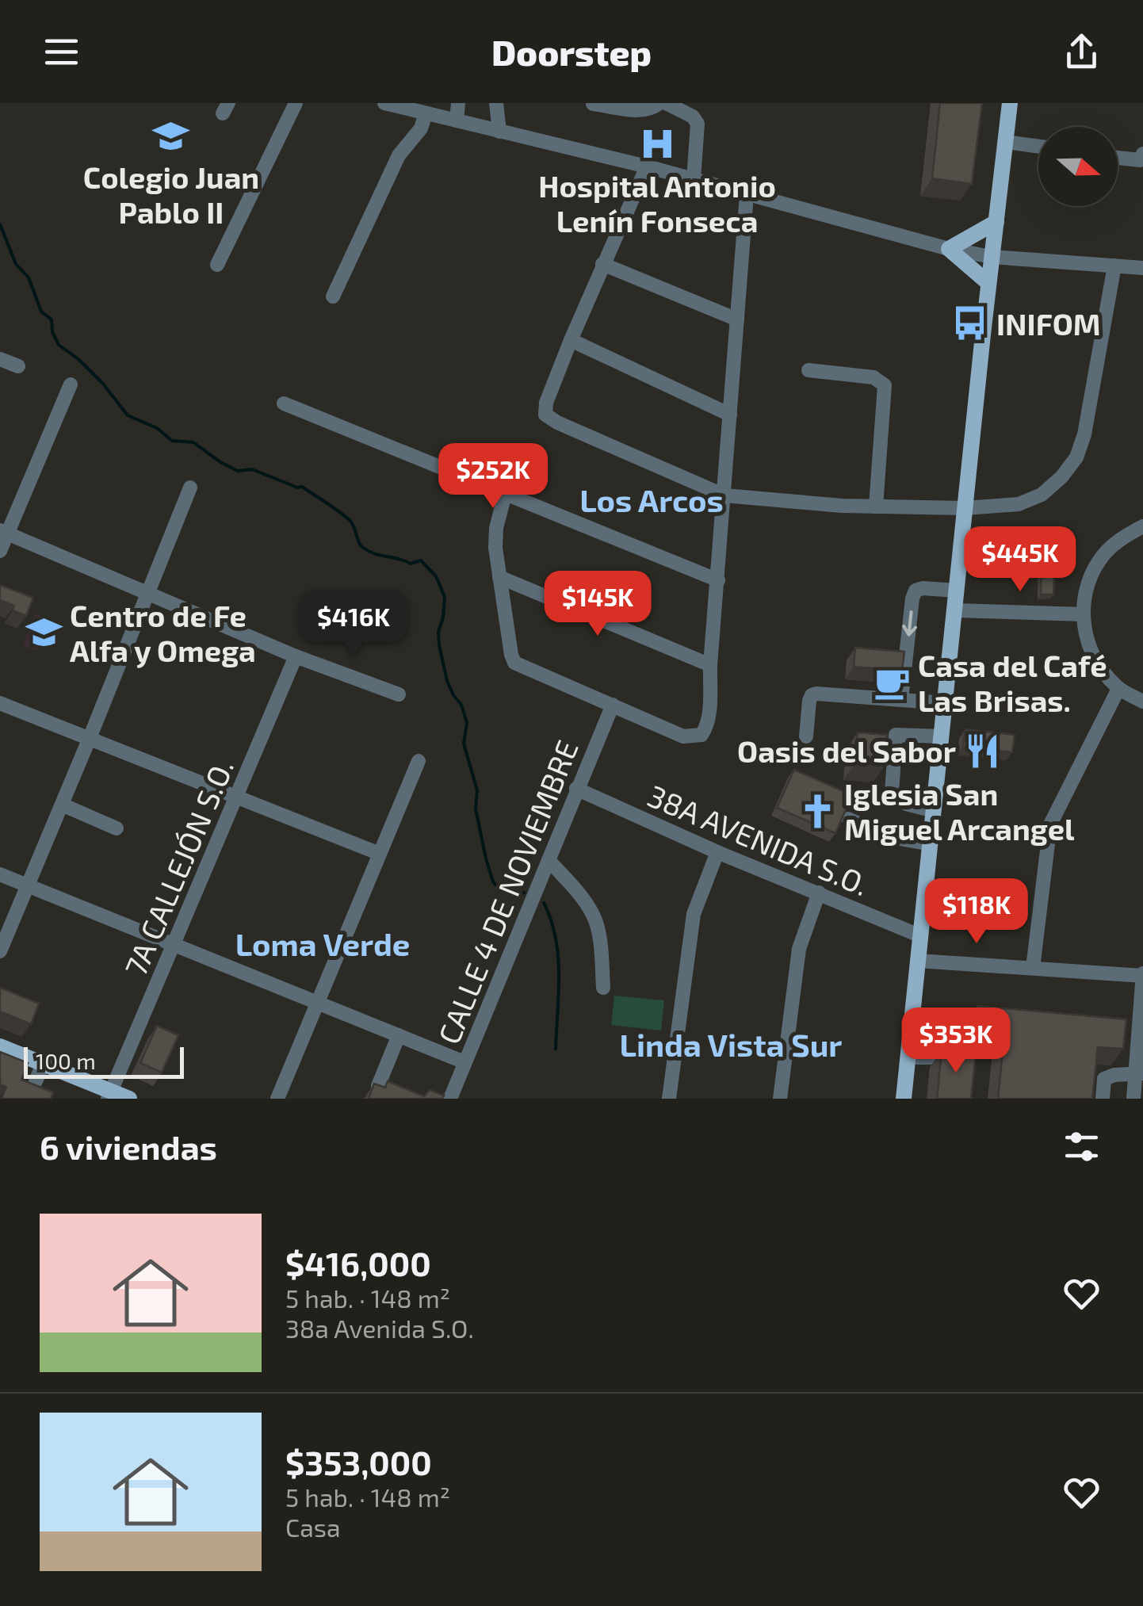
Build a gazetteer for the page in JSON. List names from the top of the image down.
{
  "streets": {
    "street": ["38A AVENIDA S.O.", "7A CALLEJÓN S.O.", "CALLE 4 DE NOVIEMBRE"]
  },
  "crossings": [
    ["38A AVENIDA S.O.", "CALLE 4 DE NOVIEMBRE"]
  ],
  "districts": ["Los Arcos", "Loma Verde", "Linda Vista Sur"],
  "places": {
    "school or university": ["Colegio Juan Pablo II", "Centro de Fe Alfa y Omega"],
    "hospital": ["Hospital Antonio Lenín Fonseca"],
    "bus stop": ["INIFOM"],
    "cafe": ["Casa del Café Las Brisas."],
    "restaurant": ["Oasis del Sabor"],
    "church": ["Iglesia San Miguel Arcangel"]
  },
  "scale_bar": "100 m",
  "north": "right",
  "page": {
    "header": "Doorstep",
    "price": [
      "$252K",
      "$445K",
      "$145K",
      "$416K",
      "$118K",
      "$353K"
    ],
    "scale": "100 m",
    "heading": "6 viviendas",
    "list": [
      {
        "name": "$416,000",
        "note": "5 hab. · 148 m² · 38a Avenida S.O."
      },
      {
        "name": "$353,000",
        "note": "5 hab. · 148 m² · Casa"
      }
    ]
  }
}
